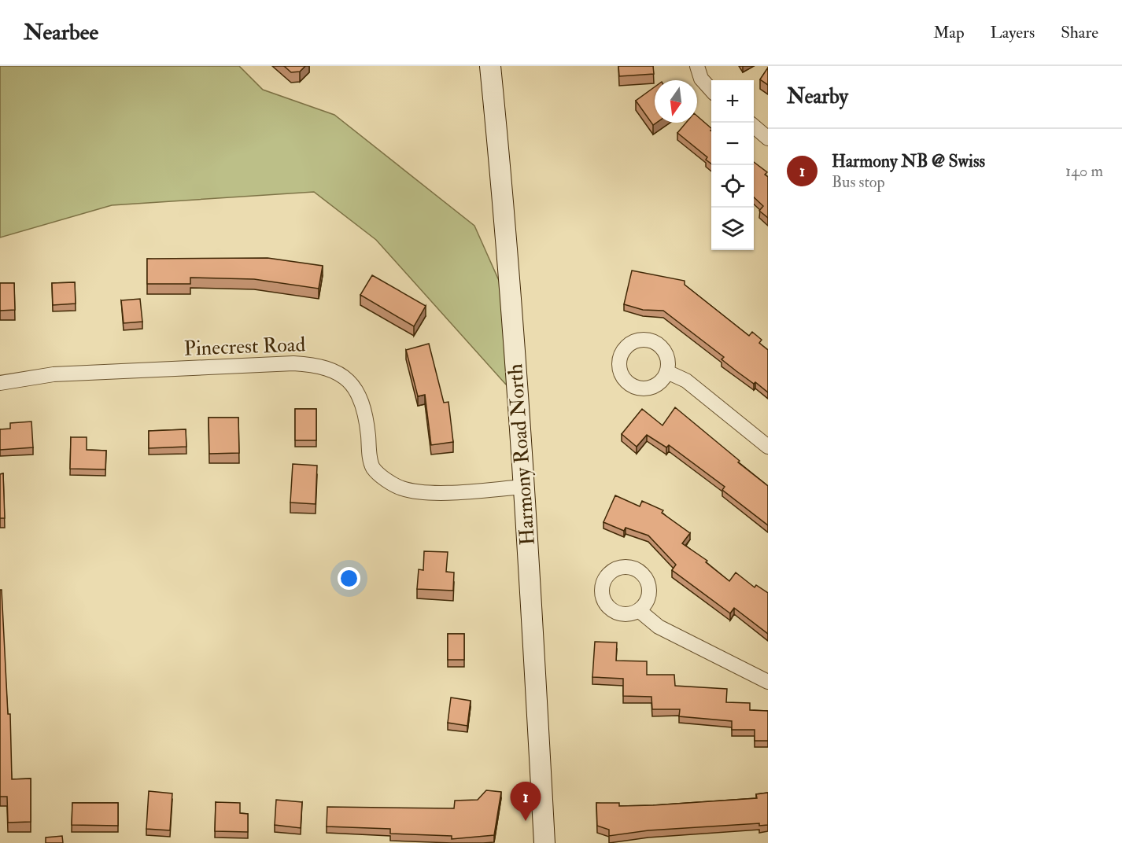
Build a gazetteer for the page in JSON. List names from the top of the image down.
{
  "streets": {
    "main road": ["Harmony Road North"],
    "street": ["Pinecrest Road"]
  },
  "crossings": [
    ["Pinecrest Road", "Harmony Road North"]
  ],
  "north": "bottom",
  "page": {
    "header": "Nearbee",
    "nav": ["Map", "Layers", "Share"],
    "heading": "Nearby",
    "map_buttons": ["+", "−"],
    "list": [
      {
        "mark": "1",
        "name": "Harmony NB @ Swiss",
        "note": "Bus stop",
        "value": "140 m"
      }
    ],
    "pins": "1"
  }
}
